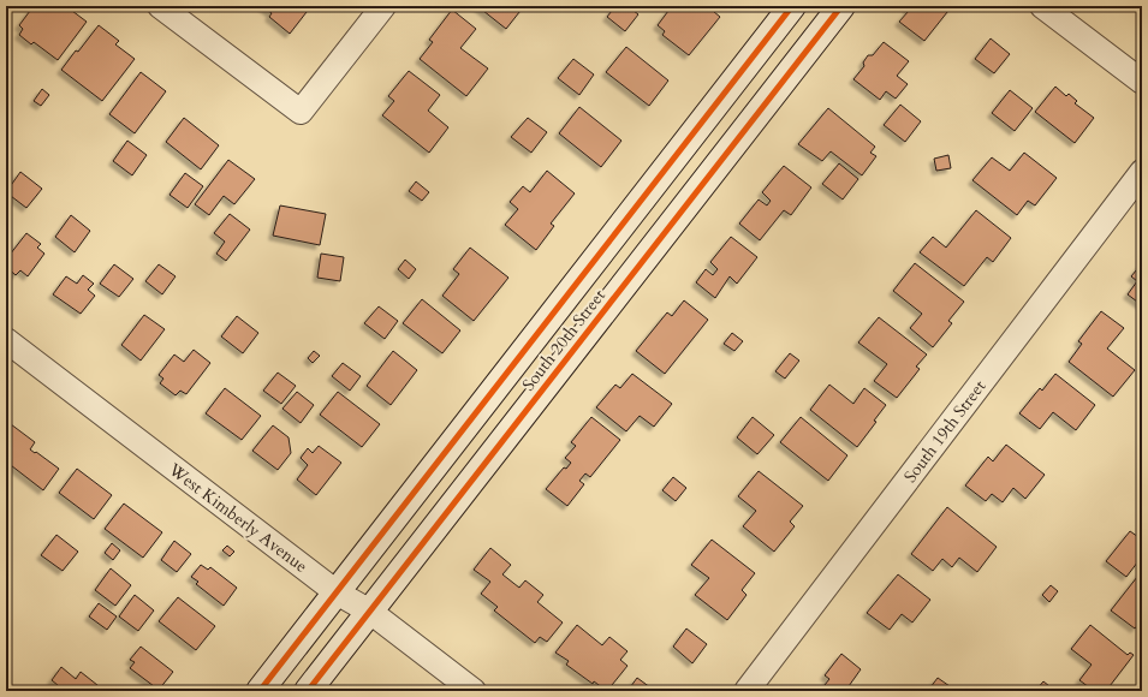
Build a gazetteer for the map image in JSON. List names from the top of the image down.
{
  "streets": {
    "street": ["South 20th Street", "South 19th Street", "West Kimberly Avenue"]
  },
  "crossings": [
    ["South 20th Street", "West Kimberly Avenue"]
  ]
}
